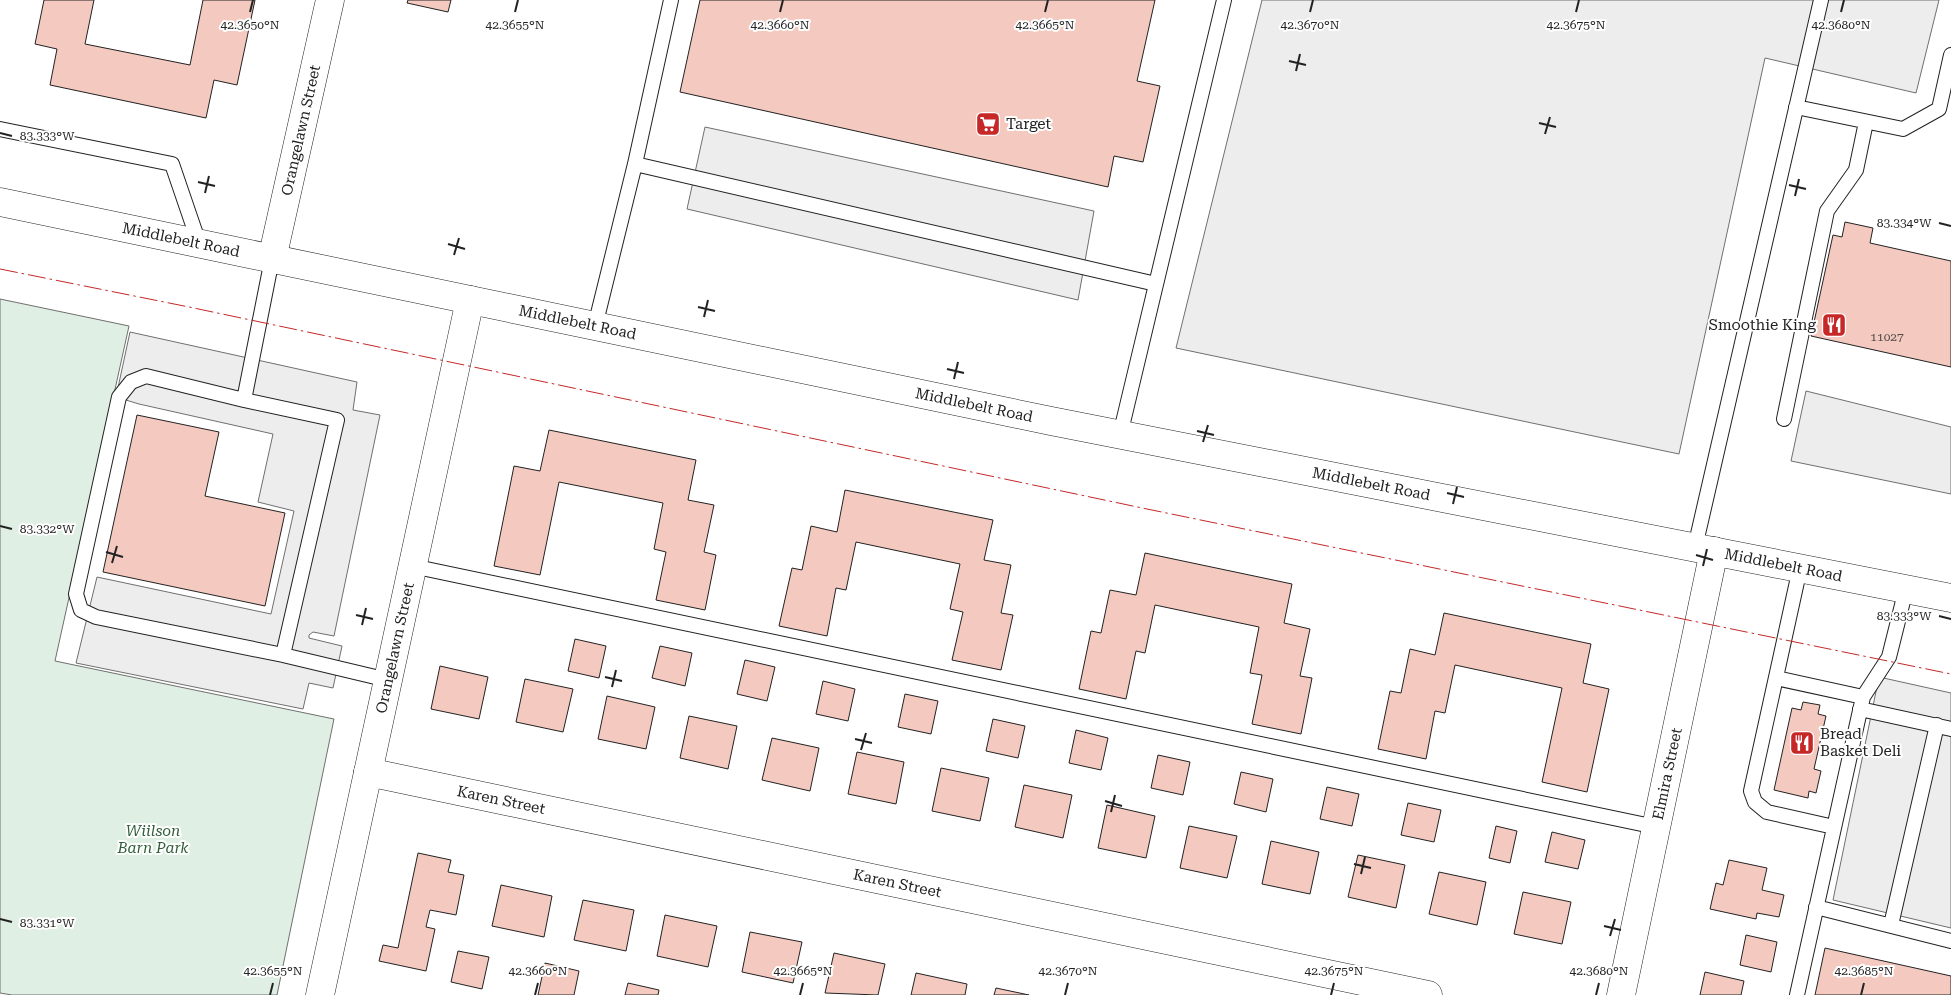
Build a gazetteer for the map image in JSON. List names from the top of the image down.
{
  "streets": {
    "street": [
      "Orangelawn Street",
      "Middlebelt Road",
      "Elmira Street",
      "Karen Street"
    ]
  },
  "crossings": [
    ["Orangelawn Street", "Middlebelt Road"],
    ["Orangelawn Street", "Karen Street"],
    ["Middlebelt Road", "Elmira Street"]
  ],
  "parks": ["Wiilson Barn Park"],
  "places": {
    "supermarket": ["Target"],
    "restaurant": ["Smoothie King", "Bread Basket Deli"]
  },
  "house_numbers": ["11027"],
  "coordinates": [
    "42.3650°N",
    "42.3655°N",
    "42.3660°N",
    "42.3665°N",
    "42.3670°N",
    "42.3675°N",
    "42.3680°N",
    "83.333°W",
    "83.334°W",
    "83.332°W",
    "83.331°W",
    "42.3685°N"
  ]
}
